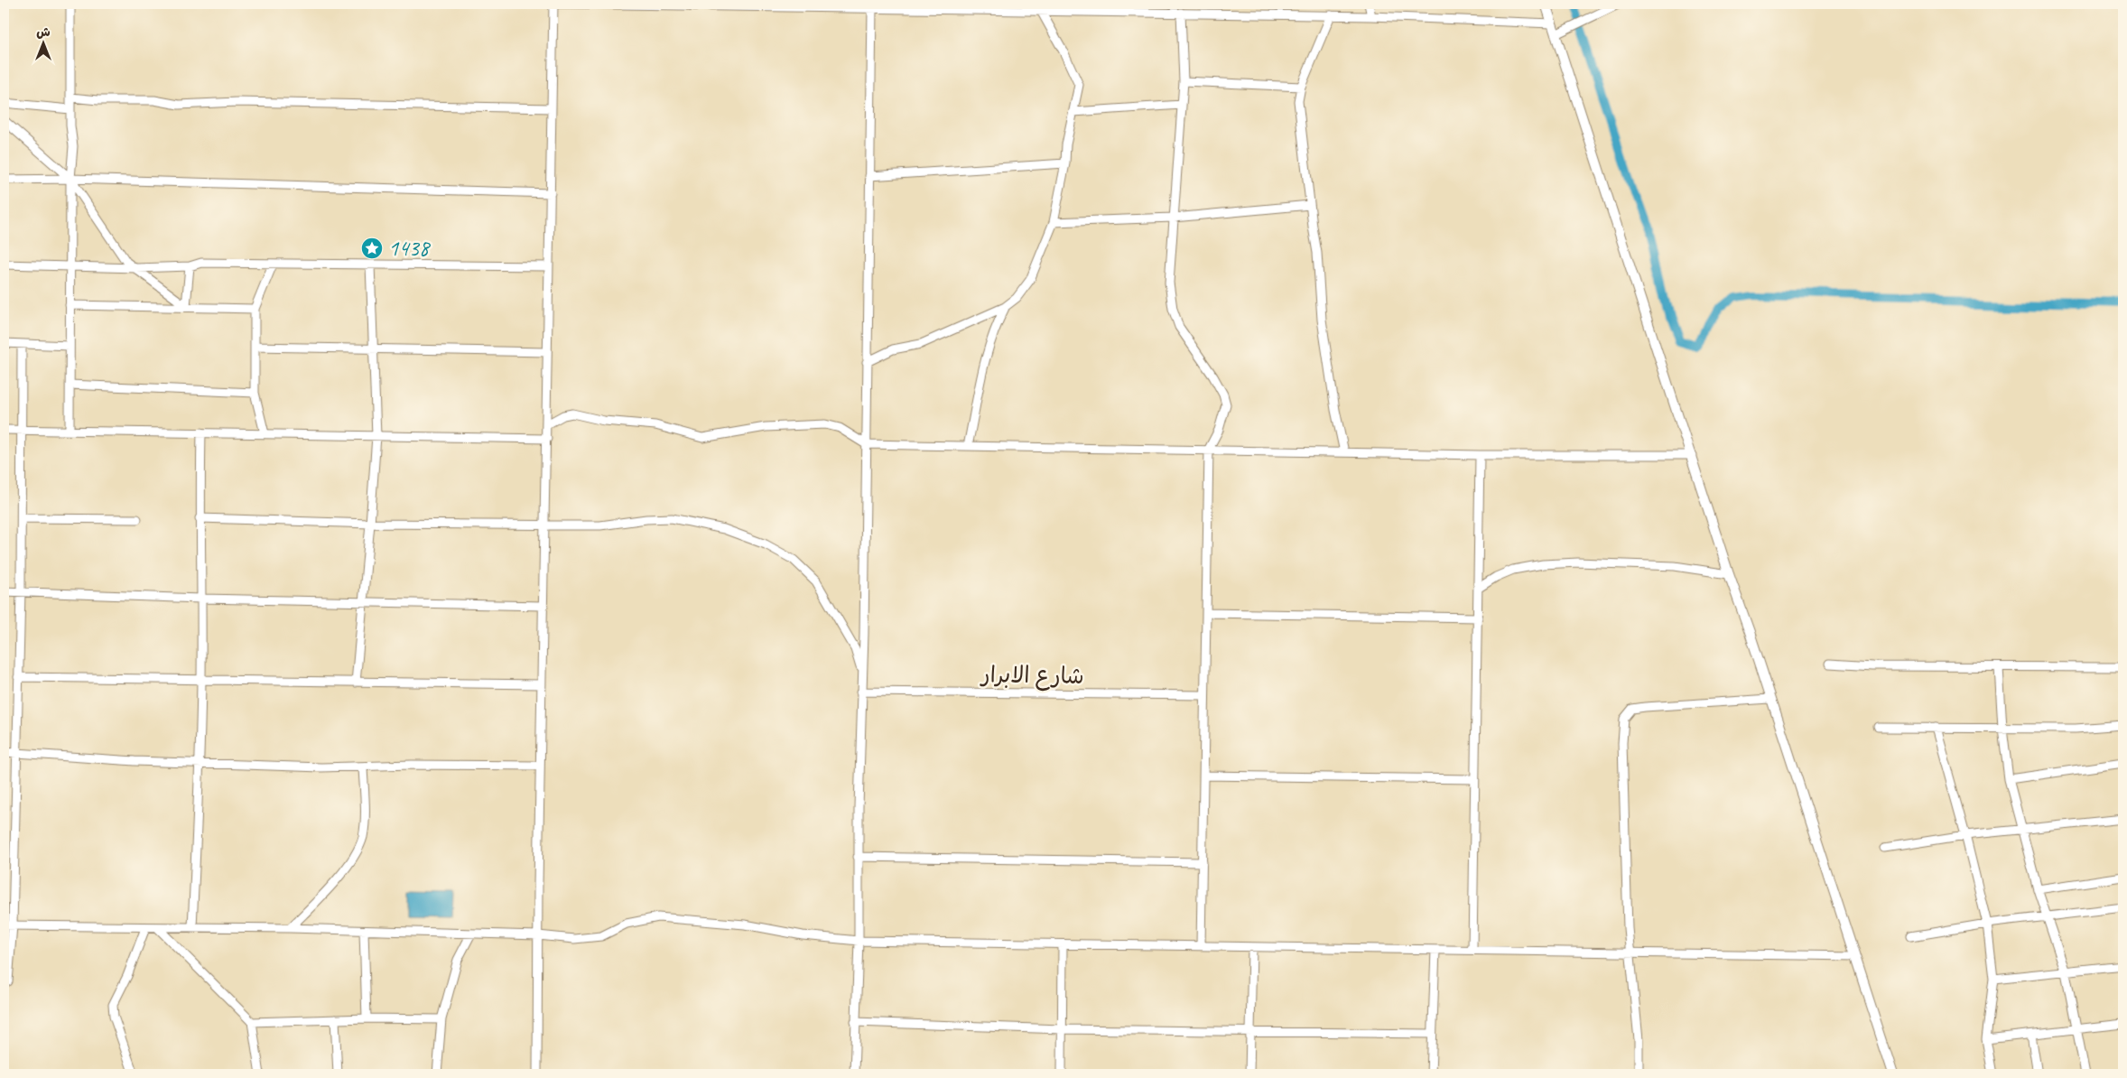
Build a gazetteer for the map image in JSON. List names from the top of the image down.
{
  "streets": {
    "street": ["شارع الابرار"]
  },
  "places": {
    "place": ["1438"]
  },
  "north": "top"
}
